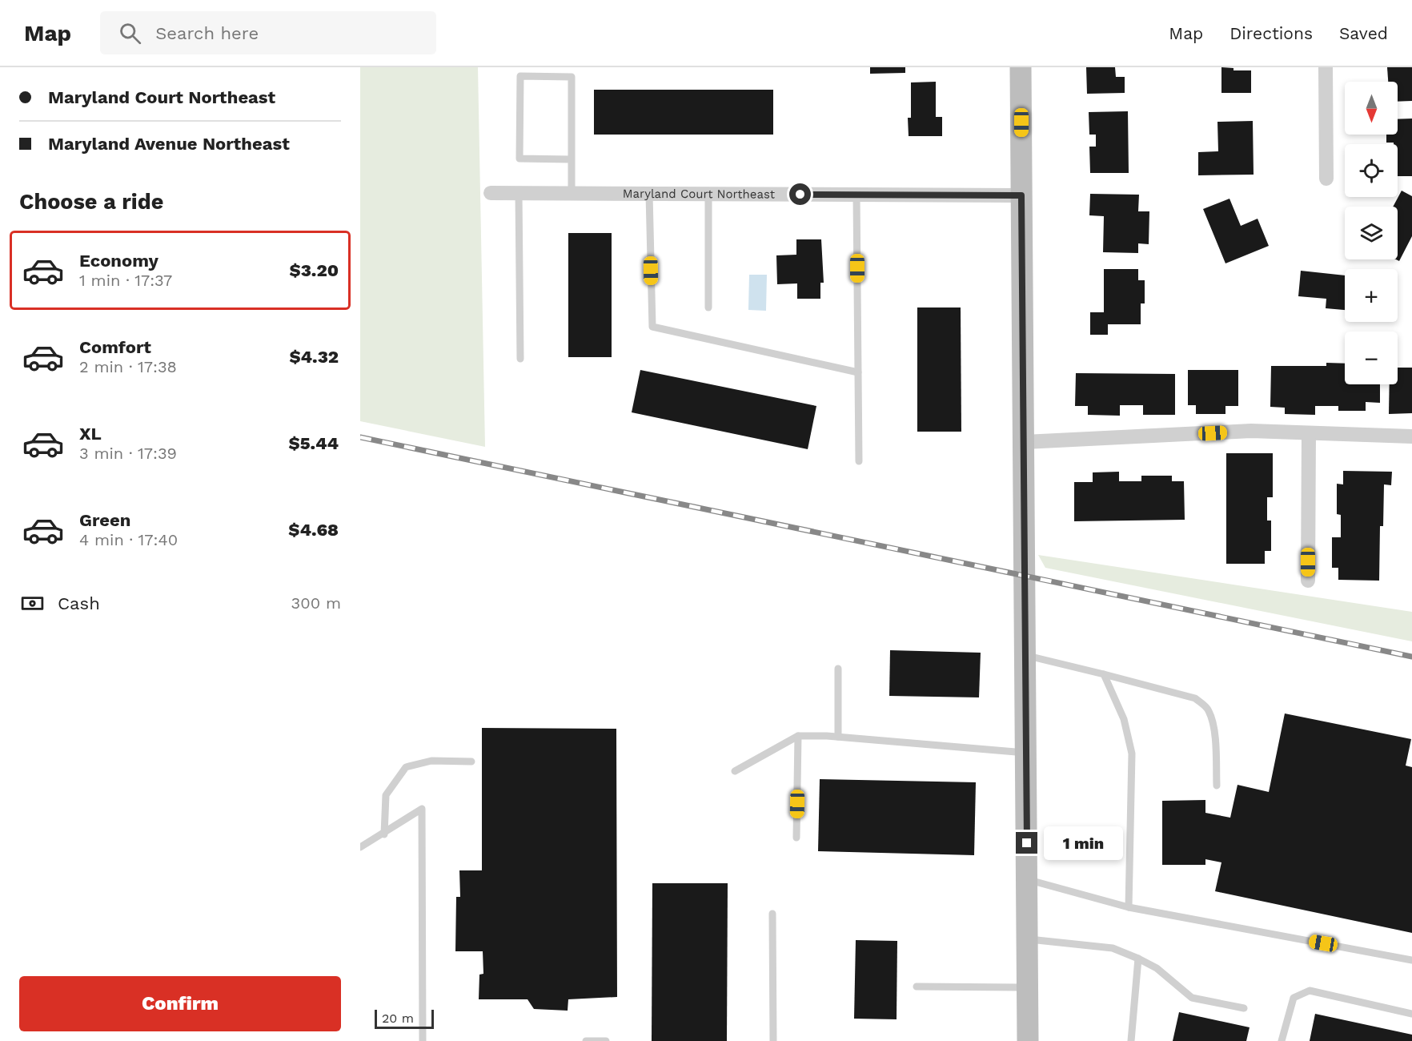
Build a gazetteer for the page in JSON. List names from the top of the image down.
{
  "streets": {
    "street": ["Maryland Court Northeast"]
  },
  "scale_bar": "20 m",
  "north": "bottom",
  "page": {
    "header": "Map",
    "search": "Search here",
    "nav": ["Map", "Directions", "Saved"],
    "banner": ["Maryland Court Northeast", "Maryland Avenue Northeast"],
    "map_buttons": ["+", "−"],
    "heading": "Choose a ride",
    "list": [
      {
        "name": "Economy",
        "note": "1 min · 17:37",
        "value": "$3.20"
      },
      {
        "name": "Comfort",
        "note": "2 min · 17:38",
        "value": "$4.32"
      },
      {
        "name": "XL",
        "note": "3 min · 17:39",
        "value": "$5.44"
      },
      {
        "name": "Green",
        "note": "4 min · 17:40",
        "value": "$4.68"
      }
    ],
    "pay": ["Cash", "300 m"],
    "bubble": "1 min",
    "buttons": "Confirm",
    "scale": "20 m"
  }
}
